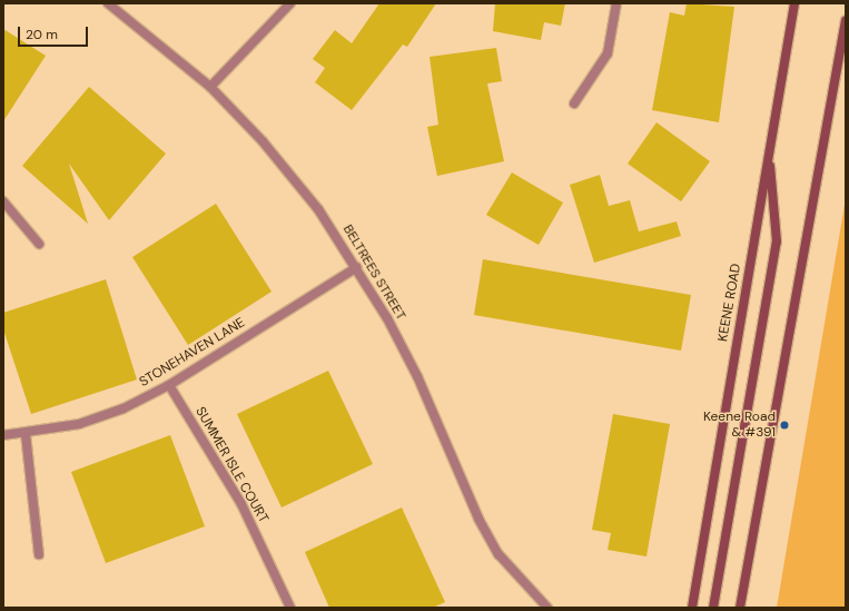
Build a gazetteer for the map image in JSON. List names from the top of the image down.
{
  "streets": {
    "main road": ["KEENE ROAD"],
    "street": ["BELTREES STREET", "STONEHAVEN LANE", "SUMMER ISLE COURT"]
  },
  "crossings": [
    ["BELTREES STREET", "STONEHAVEN LANE"],
    ["STONEHAVEN LANE", "SUMMER ISLE COURT"]
  ],
  "places": ["Keene Road & #391"],
  "scale_bar": "20 m"
}
